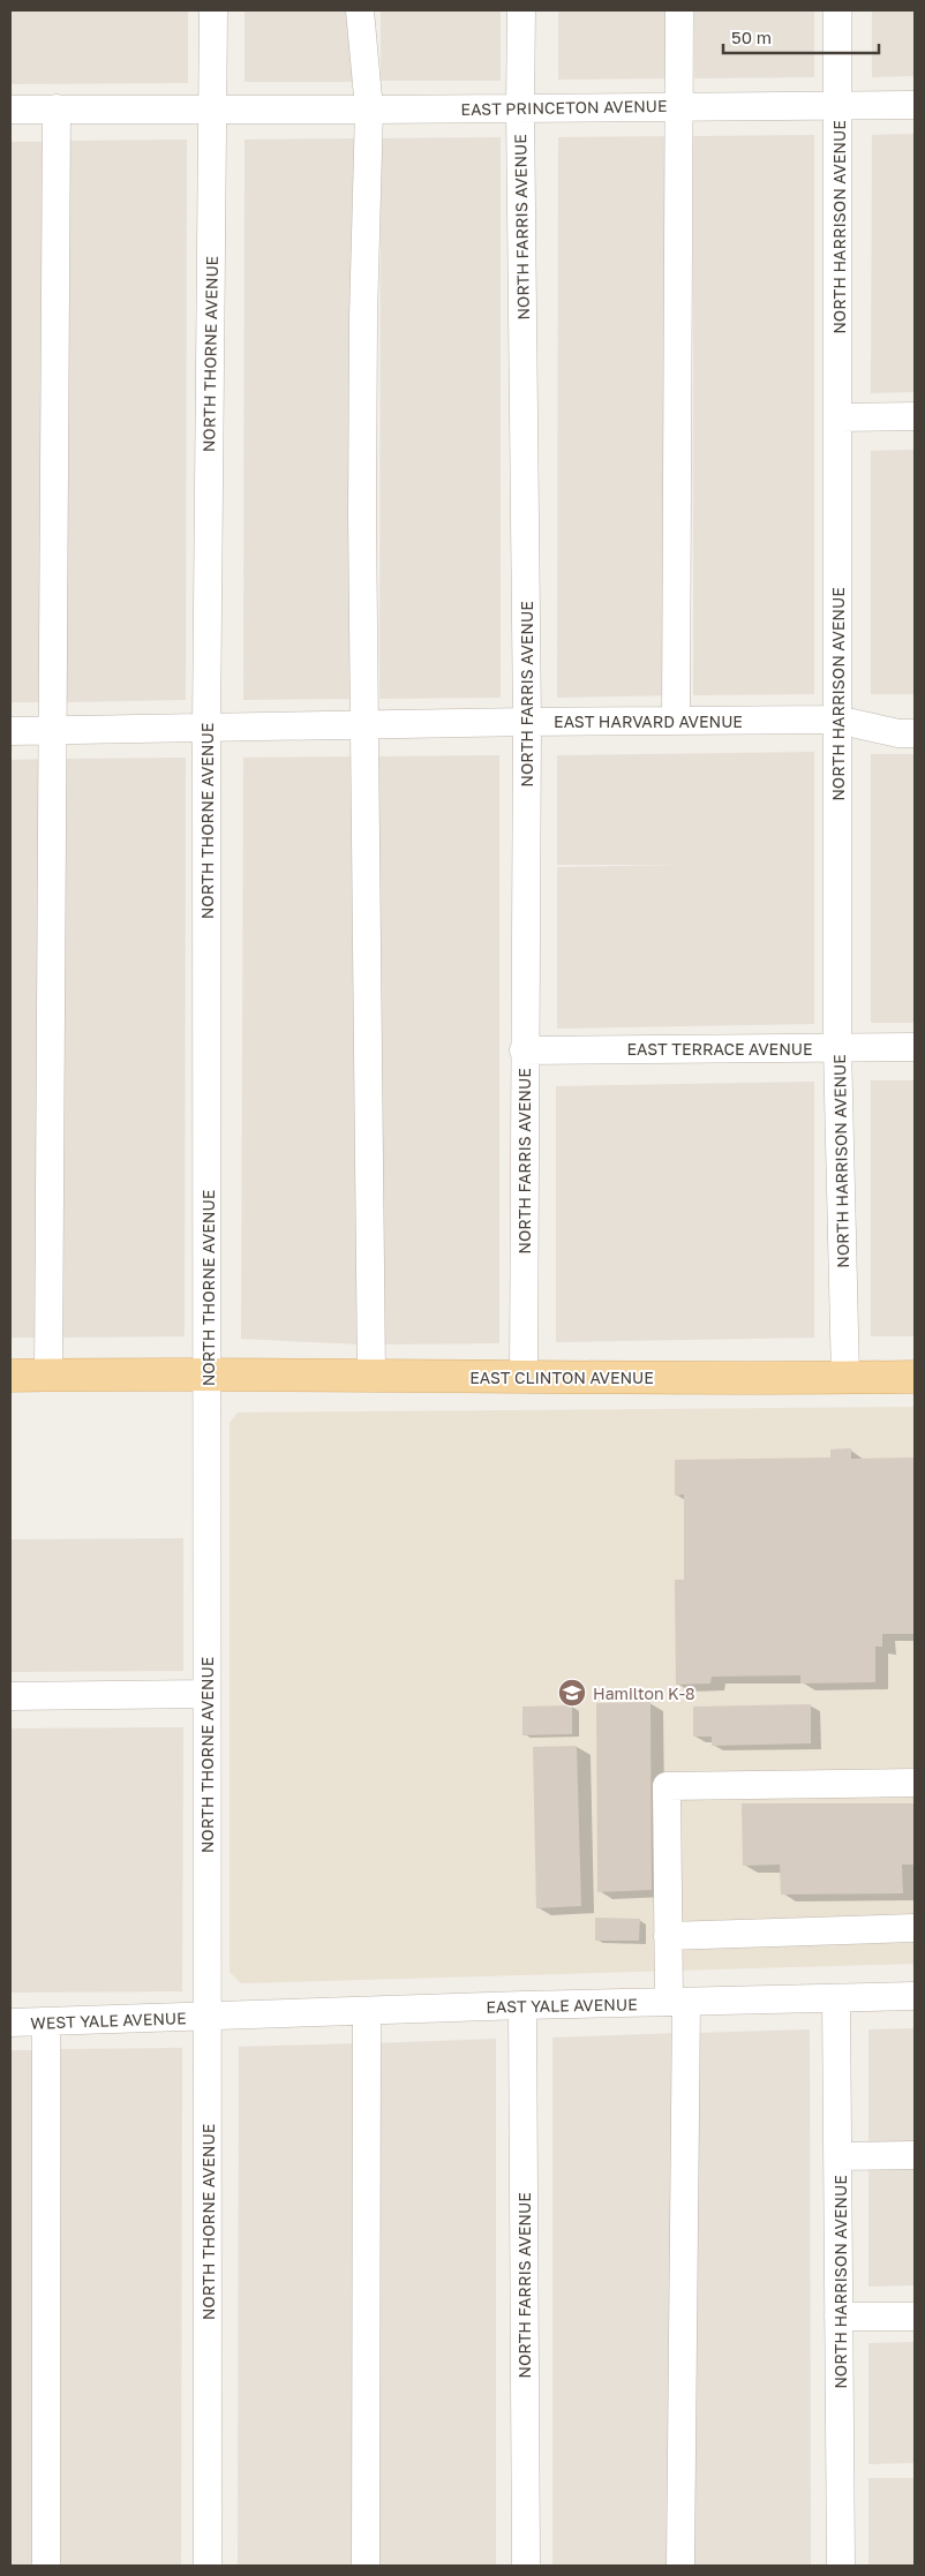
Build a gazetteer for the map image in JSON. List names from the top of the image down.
{
  "streets": {
    "main road": ["EAST CLINTON AVENUE"],
    "street": [
      "EAST PRINCETON AVENUE",
      "NORTH FARRIS AVENUE",
      "NORTH HARRISON AVENUE",
      "NORTH THORNE AVENUE",
      "EAST HARVARD AVENUE",
      "EAST TERRACE AVENUE",
      "EAST YALE AVENUE",
      "WEST YALE AVENUE"
    ]
  },
  "crossings": [
    ["EAST PRINCETON AVENUE", "NORTH FARRIS AVENUE"],
    ["EAST PRINCETON AVENUE", "NORTH HARRISON AVENUE"],
    ["EAST PRINCETON AVENUE", "NORTH THORNE AVENUE"],
    ["NORTH FARRIS AVENUE", "EAST HARVARD AVENUE"],
    ["NORTH FARRIS AVENUE", "EAST TERRACE AVENUE"],
    ["NORTH FARRIS AVENUE", "EAST CLINTON AVENUE"],
    ["NORTH FARRIS AVENUE", "EAST YALE AVENUE"],
    ["NORTH HARRISON AVENUE", "EAST HARVARD AVENUE"],
    ["NORTH HARRISON AVENUE", "EAST TERRACE AVENUE"],
    ["NORTH HARRISON AVENUE", "EAST CLINTON AVENUE"],
    ["NORTH HARRISON AVENUE", "EAST YALE AVENUE"],
    ["NORTH THORNE AVENUE", "EAST HARVARD AVENUE"],
    ["NORTH THORNE AVENUE", "EAST CLINTON AVENUE"],
    ["NORTH THORNE AVENUE", "EAST YALE AVENUE"],
    ["NORTH THORNE AVENUE", "WEST YALE AVENUE"],
    ["EAST YALE AVENUE", "WEST YALE AVENUE"]
  ],
  "places": {
    "school or university": ["Hamilton K-8"]
  },
  "scale_bar": "50 m"
}
